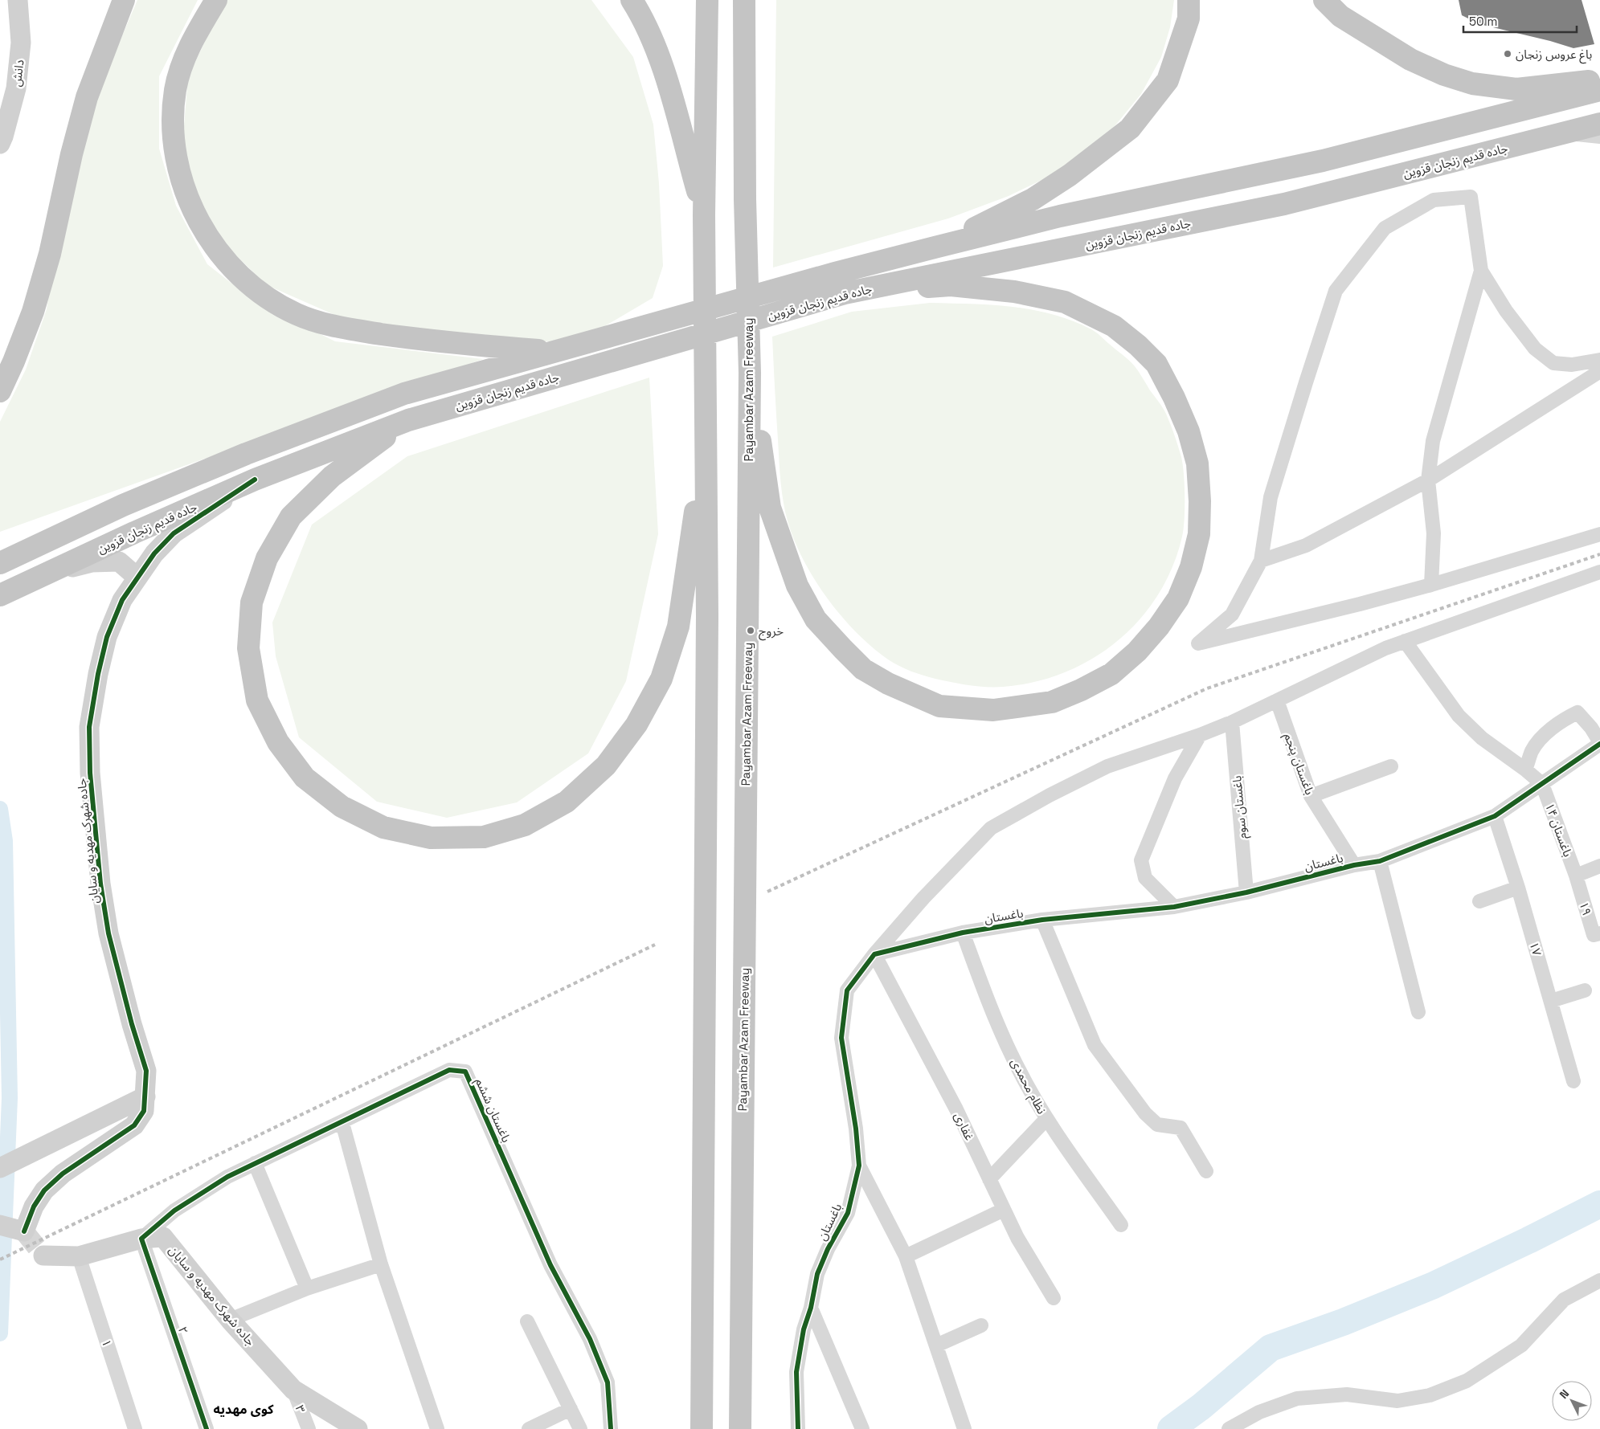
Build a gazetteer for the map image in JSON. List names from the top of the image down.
{
  "streets": {
    "highway": ["جاده قدیم زنجان قزوین", "Payambar Azam Freeway"],
    "street": [
      "دانش",
      "باغستان پنجم",
      "باغستان سوم",
      "باغستان ۱۴",
      "جاده شهرک مهدیه و سایان",
      "باغستان",
      "۱۹",
      "۱۷",
      "نظام محمدی",
      "باغستان ششم",
      "غفاری",
      "۲",
      "۱",
      "۳"
    ]
  },
  "crossings": [
    ["جاده قدیم زنجان قزوین", "جاده شهرک مهدیه و سایان"],
    ["باغستان پنجم", "باغستان"],
    ["باغستان سوم", "باغستان"],
    ["باغستان ۱۴", "باغستان"],
    ["باغستان ۱۴", "۱۹"],
    ["جاده شهرک مهدیه و سایان", "باغستان ششم"],
    ["جاده شهرک مهدیه و سایان", "۲"],
    ["جاده شهرک مهدیه و سایان", "۱"],
    ["جاده شهرک مهدیه و سایان", "۳"],
    ["باغستان", "۱۷"],
    ["باغستان", "نظام محمدی"],
    ["باغستان", "غفاری"],
    ["باغستان ششم", "۲"]
  ],
  "districts": ["کوی مهدیه"],
  "places": ["باغ عروس زنجان", "خروج"],
  "scale_bar": "50 m",
  "north": "top left"
}
